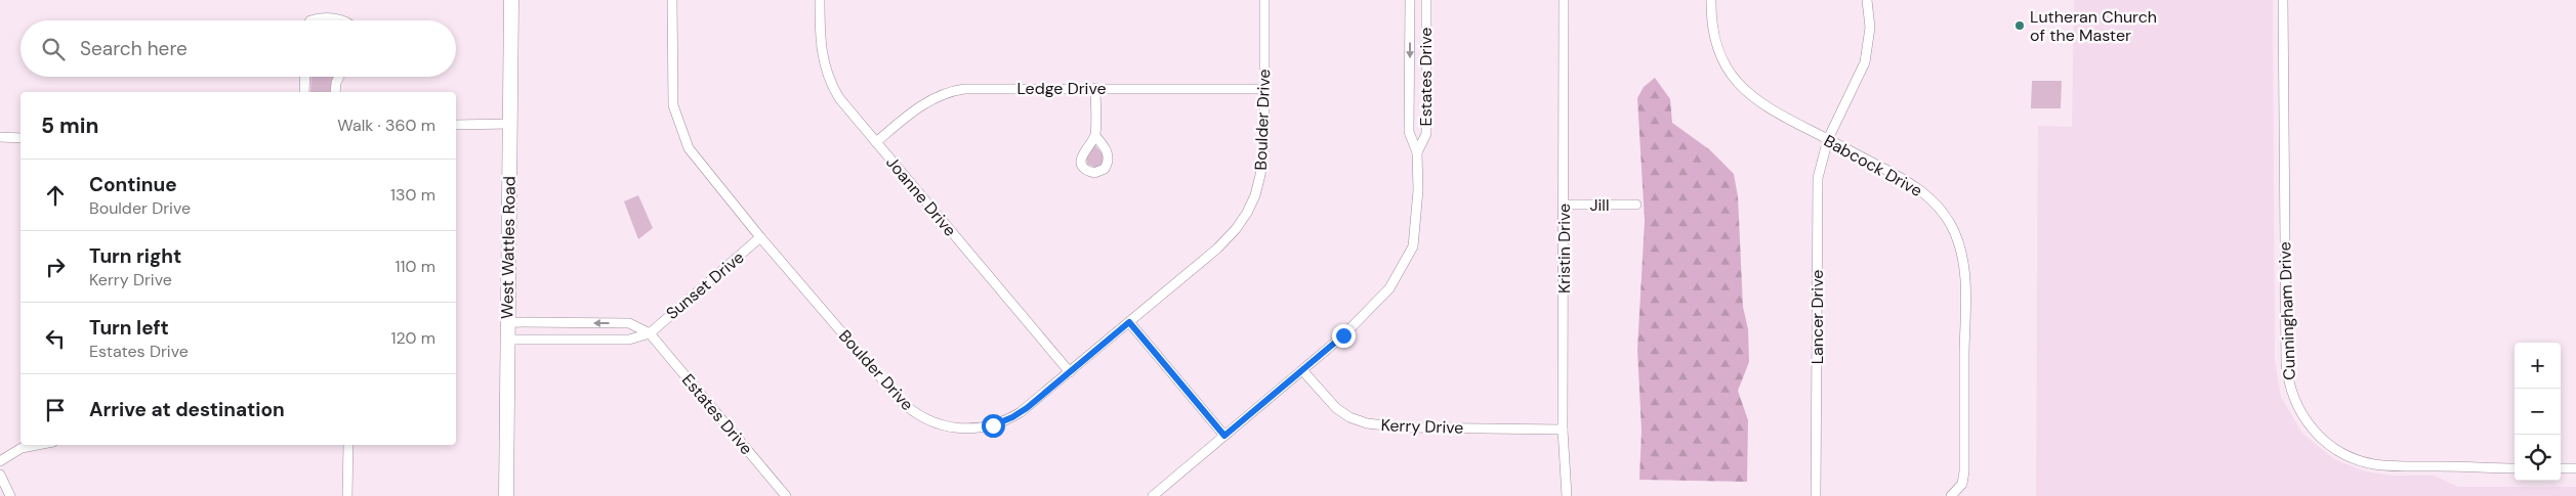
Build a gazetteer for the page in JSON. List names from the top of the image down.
{
  "streets": {
    "street": [
      "Estates Drive",
      "Ledge Drive",
      "Boulder Drive",
      "Babcock Drive",
      "Joanne Drive",
      "Jill",
      "West Wattles Road",
      "Kristin Drive",
      "Sunset Drive",
      "Cunningham Drive",
      "Lancer Drive",
      "Kerry Drive"
    ]
  },
  "crossings": [
    ["Estates Drive", "West Wattles Road"],
    ["Estates Drive", "Sunset Drive"],
    ["Estates Drive", "Kerry Drive"],
    ["Ledge Drive", "Boulder Drive"],
    ["Ledge Drive", "Joanne Drive"],
    ["Boulder Drive", "Joanne Drive"],
    ["Boulder Drive", "Sunset Drive"],
    ["Babcock Drive", "Lancer Drive"],
    ["Jill", "Kristin Drive"],
    ["Kristin Drive", "Kerry Drive"]
  ],
  "places": ["Lutheran Church of the Master"],
  "page": {
    "search": "Search here",
    "heading": ["5 min", "Walk · 360 m"],
    "list": [
      ["Continue", "Boulder Drive", "130 m"],
      ["Turn right", "Kerry Drive", "110 m"],
      ["Turn left", "Estates Drive", "120 m"],
      "Arrive at destination"
    ],
    "map_buttons": ["+", "−"]
  }
}
